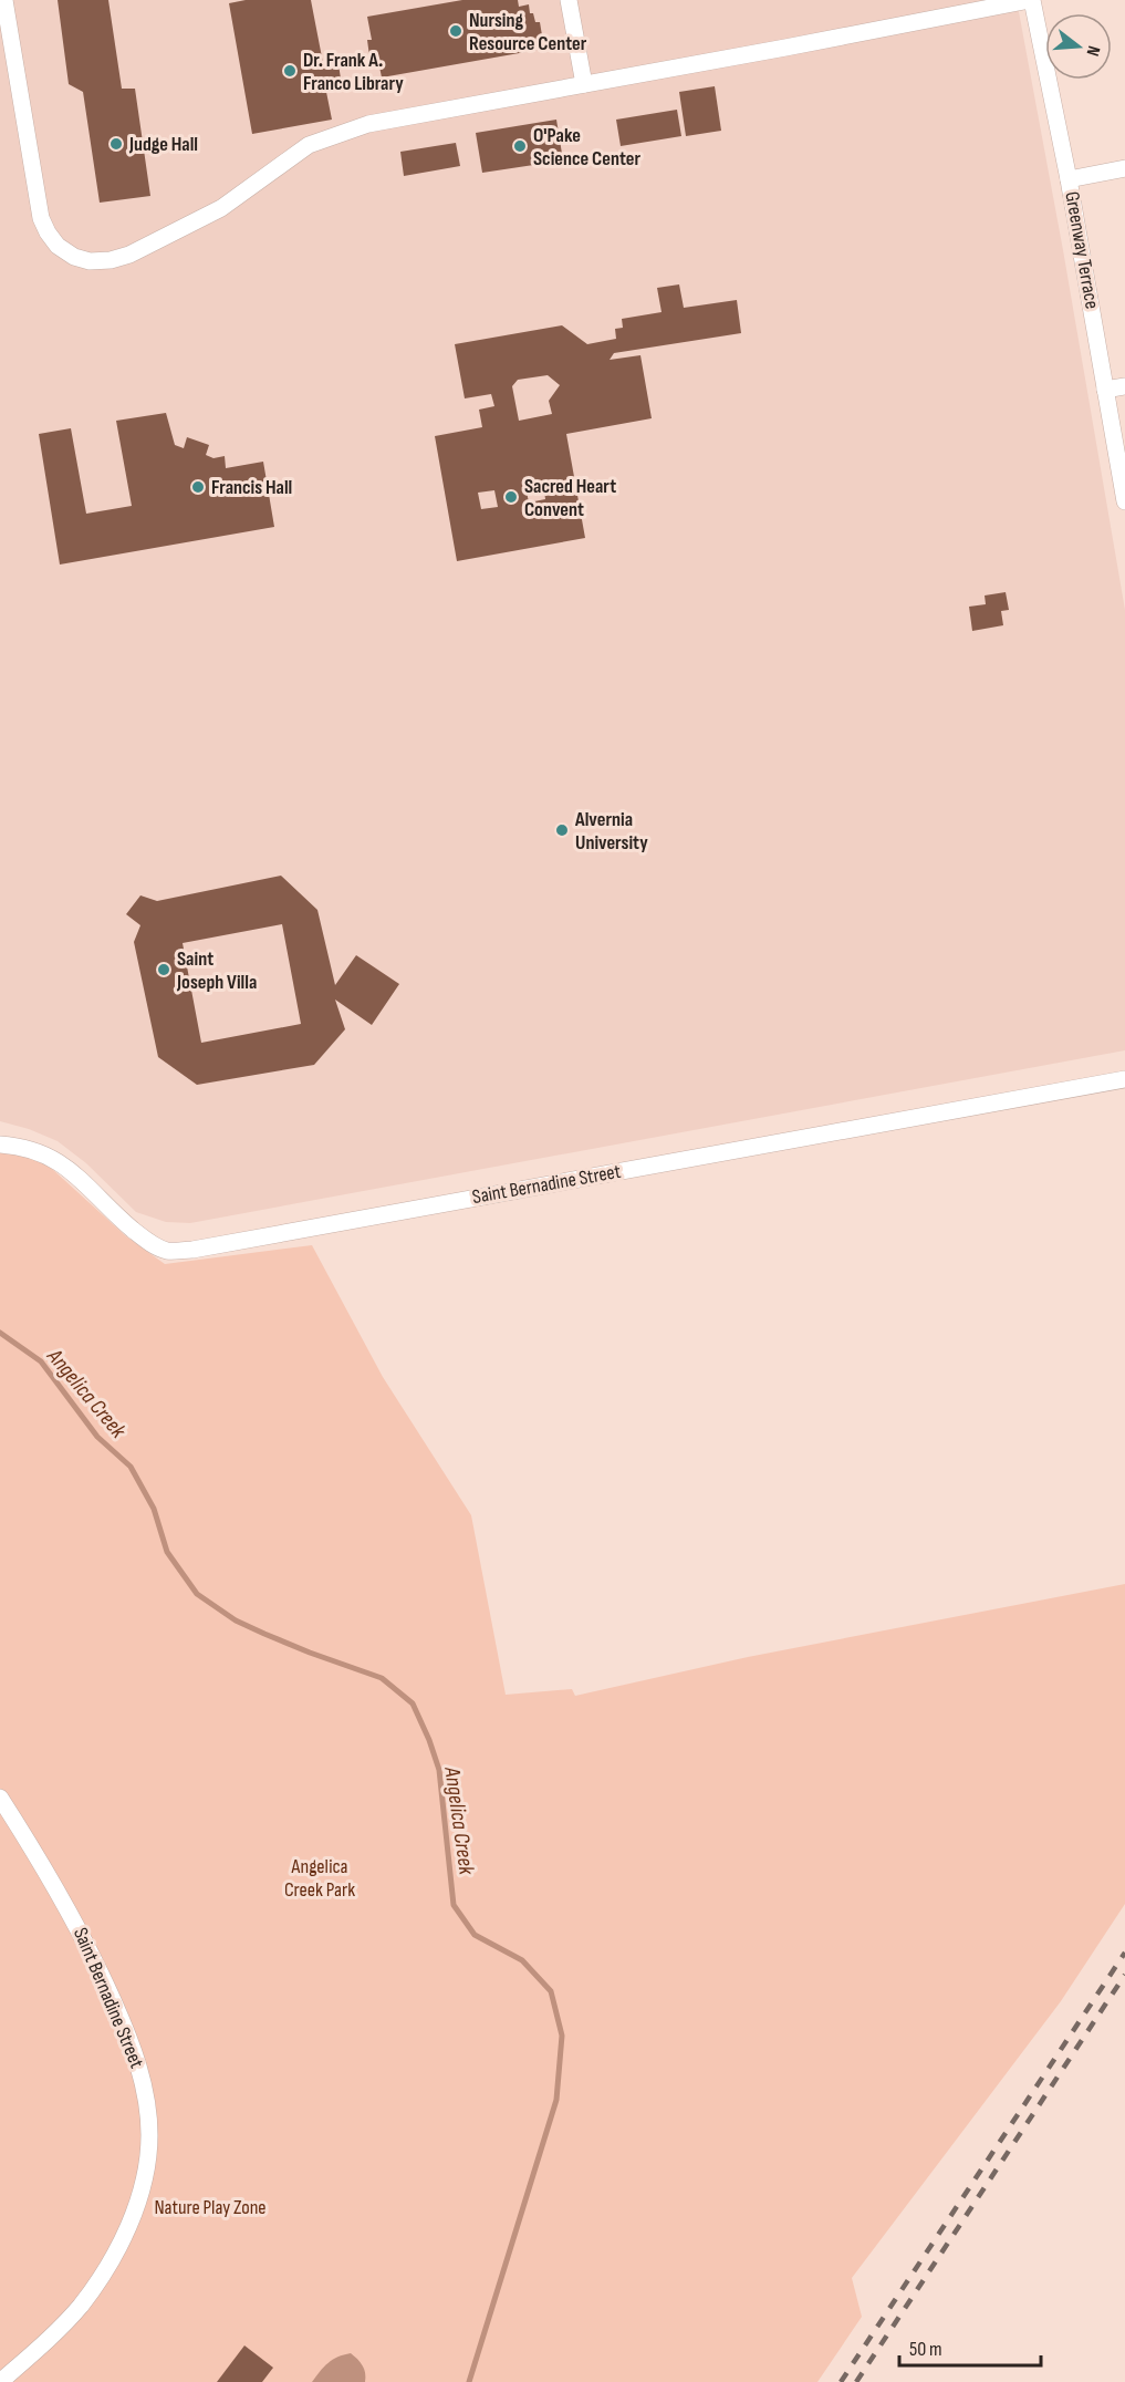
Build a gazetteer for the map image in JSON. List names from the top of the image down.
{
  "streets": {
    "street": ["Greenway Terrace", "Saint Bernadine Street"]
  },
  "water": ["Angelica Creek"],
  "parks": ["Angelica Creek Park", "Nature Play Zone"],
  "places": [
    "Nursing Resource Center",
    "Dr. Frank A. Franco Library",
    "Judge Hall",
    "O'Pake Science Center",
    "Francis Hall",
    "Sacred Heart Convent",
    "Alvernia University",
    "Saint Joseph Villa"
  ],
  "scale_bar": "50 m",
  "north": "right"
}
